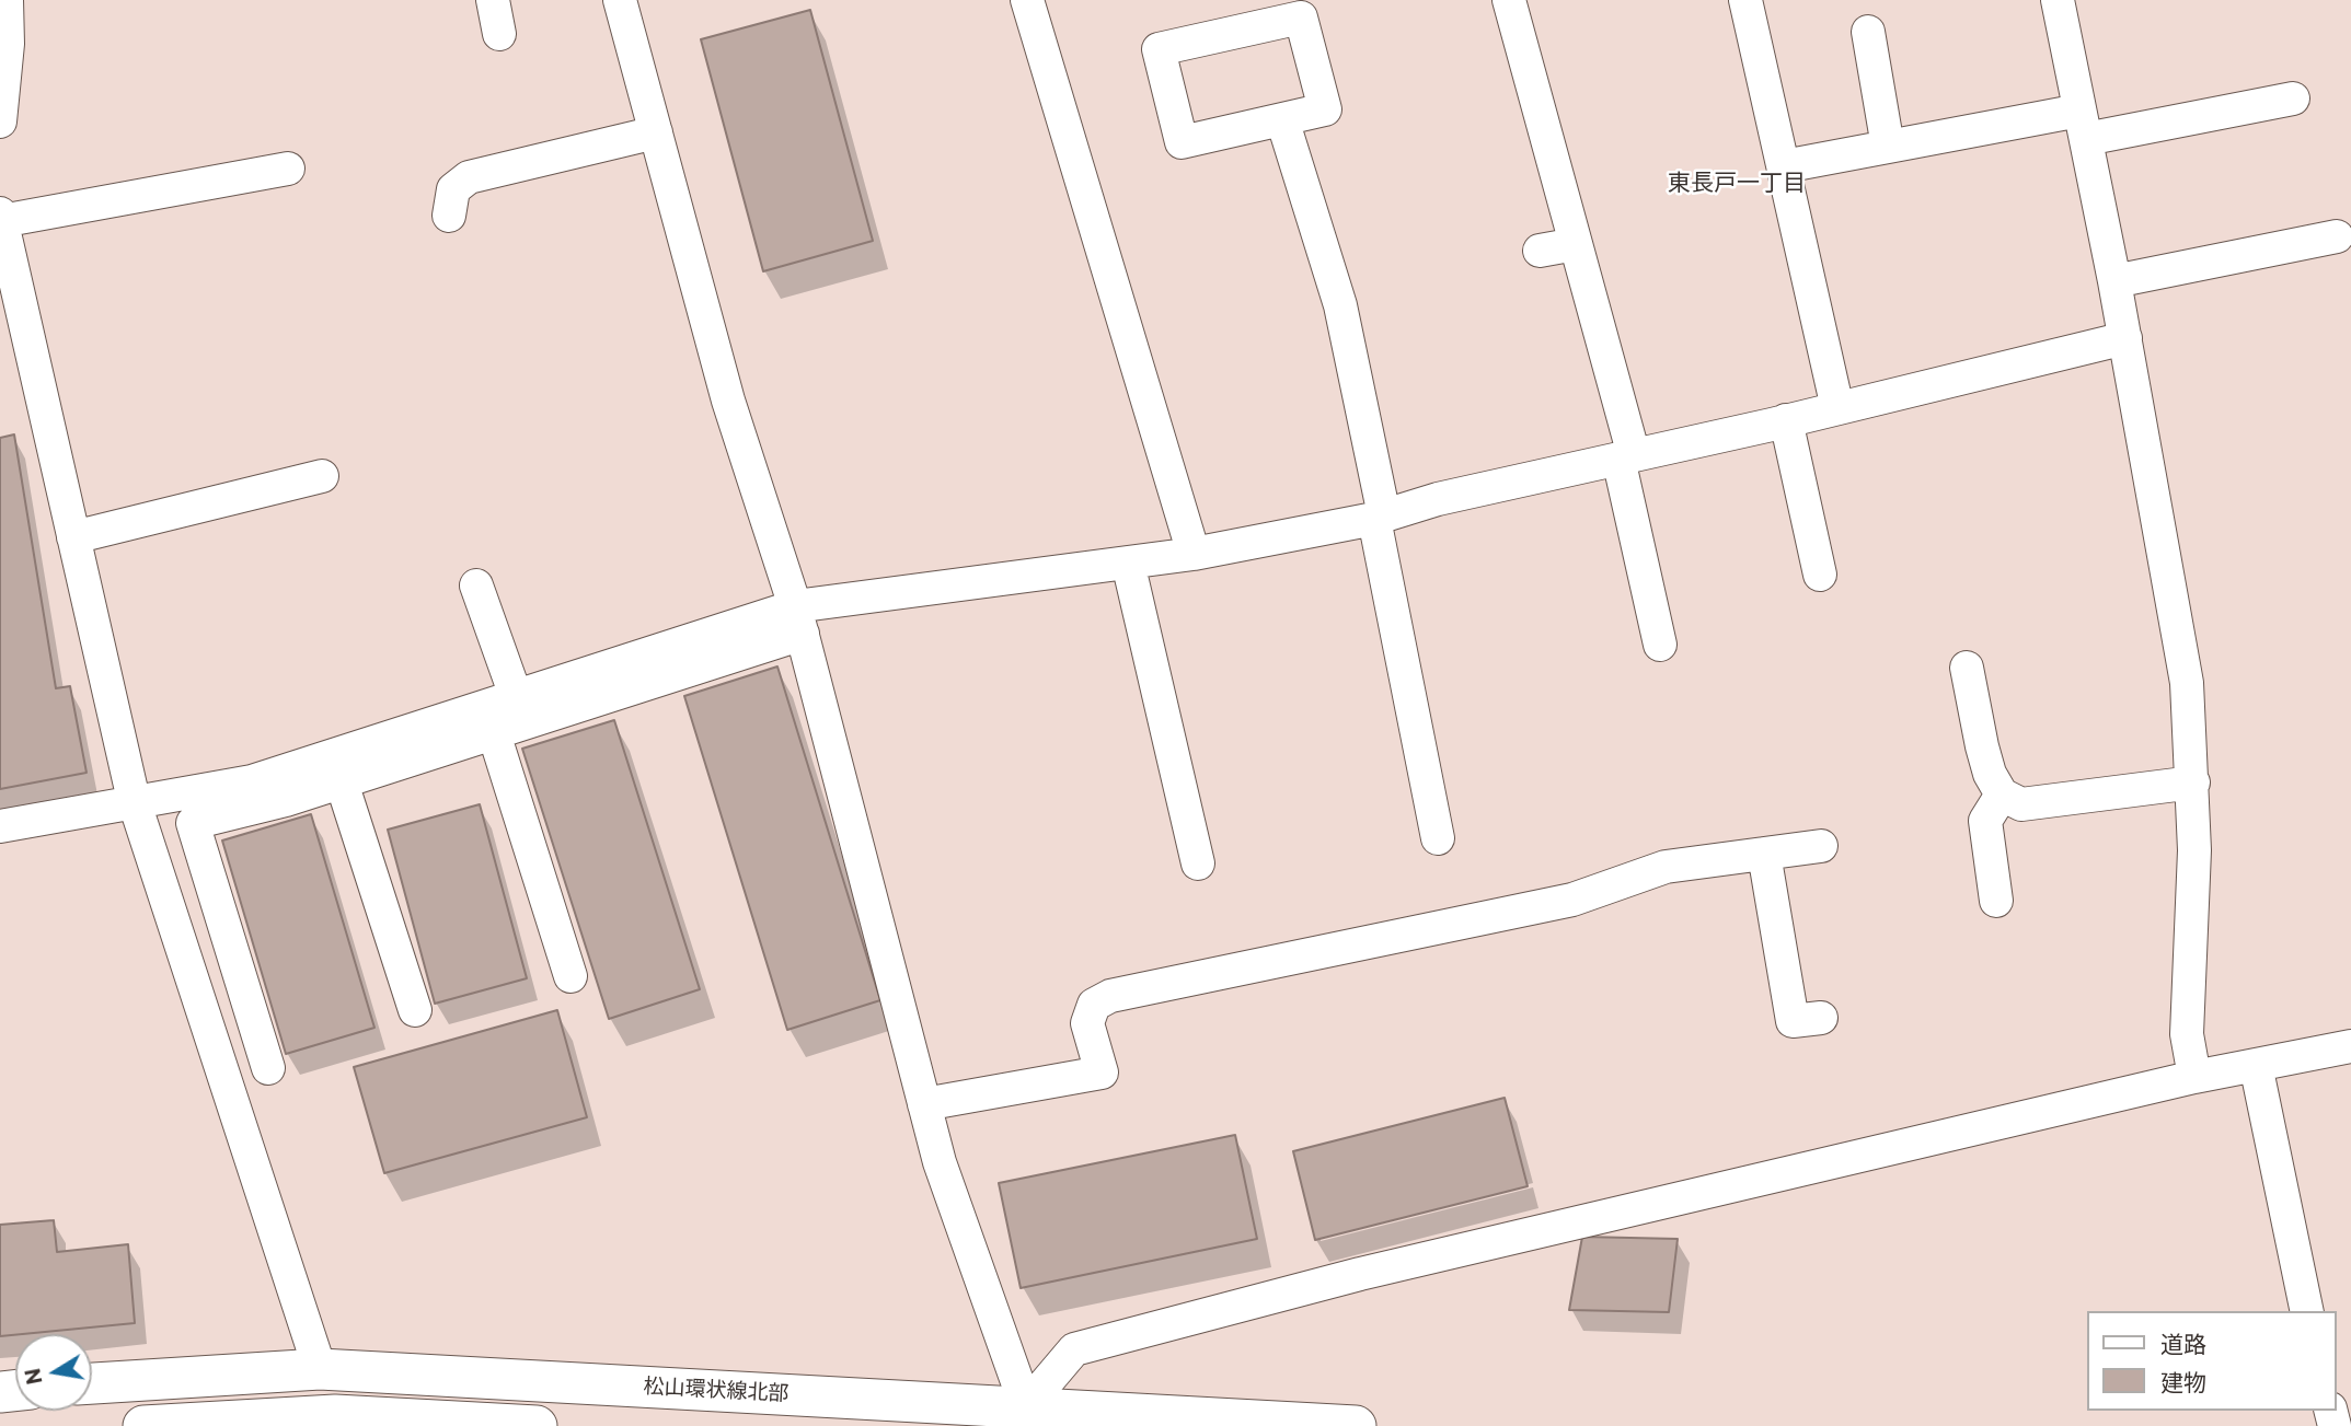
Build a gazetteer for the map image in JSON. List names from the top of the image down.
{
  "streets": {
    "street": ["松山環状線北部"]
  },
  "districts": ["東長戸一丁目"],
  "legend": ["道路", "建物"],
  "north": "left"
}
